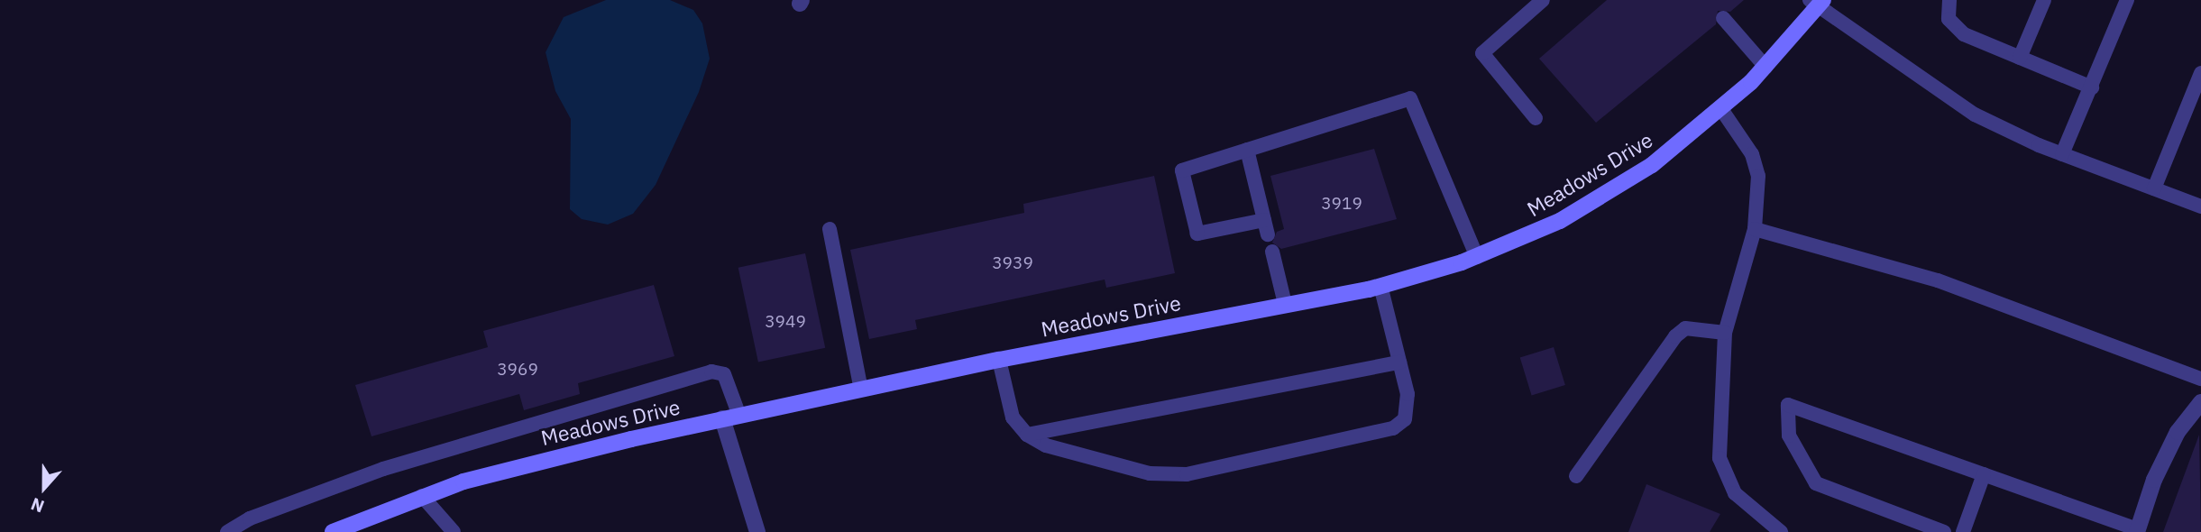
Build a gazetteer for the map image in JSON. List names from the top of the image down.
{
  "streets": {
    "street": ["Meadows Drive"]
  },
  "house_numbers": [
    "3919",
    "3939",
    "3949",
    "3969"
  ],
  "north": "bottom"
}
